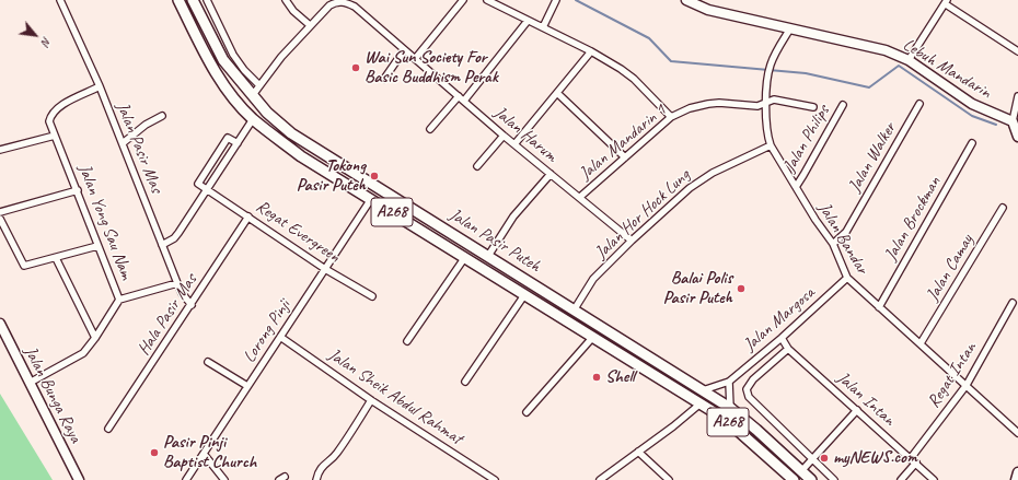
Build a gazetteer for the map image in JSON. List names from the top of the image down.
{
  "streets": {
    "main road": ["A268", "Jalan Pasir Puteh"],
    "street": [
      "Lebuh Mandarin",
      "Jalan Harum",
      "Jalan Philips",
      "Jalan Mandarin 1",
      "Jalan Pasir Mas",
      "Jalan Walker",
      "Jalan Hor Hock Lung",
      "Jalan Brockman",
      "Jalan Yong Sau Nam",
      "Regat Evergreen",
      "Jalan Bandar",
      "Jalan Camay",
      "Hala Pasir Mas",
      "Jalan Margosa",
      "Lorong Pinji",
      "Regat Intan",
      "Jalan Bunga Raya",
      "Jalan Sheik Abdul Rahmat",
      "Jalan Intan"
    ]
  },
  "crossings": [
    ["Lebuh Mandarin", "Jalan Bandar"],
    ["Jalan Harum", "Jalan Mandarin 1"],
    ["Jalan Harum", "Jalan Hor Hock Lung"],
    ["Jalan Philips", "Jalan Bandar"],
    ["Jalan Mandarin 1", "Jalan Bandar"],
    ["Jalan Pasir Mas", "Jalan Yong Sau Nam"],
    ["Jalan Pasir Mas", "Hala Pasir Mas"],
    ["Jalan Walker", "Jalan Bandar"],
    ["Jalan Hor Hock Lung", "Jalan Bandar"],
    ["Jalan Hor Hock Lung", "Jalan Pasir Puteh"],
    ["Jalan Brockman", "Jalan Bandar"],
    ["Jalan Yong Sau Nam", "Jalan Bunga Raya"],
    ["Regat Evergreen", "Hala Pasir Mas"],
    ["Regat Evergreen", "Lorong Pinji"],
    ["Jalan Bandar", "Jalan Camay"],
    ["Jalan Bandar", "Jalan Margosa"],
    ["Jalan Bandar", "Regat Intan"],
    ["Jalan Pasir Puteh", "Lorong Pinji"],
    ["Jalan Margosa", "Jalan Intan"],
    ["Lorong Pinji", "Jalan Sheik Abdul Rahmat"],
    ["Regat Intan", "Jalan Intan"]
  ],
  "places": [
    "Wai Sun Society For Basic Buddhism Perak",
    "Tokong Pasir Puteh",
    "Balai Polis Pasir Puteh",
    "Shell",
    "Pasir Pinji Baptist Church",
    "myNEWS.com"
  ],
  "north": "bottom right"
}
